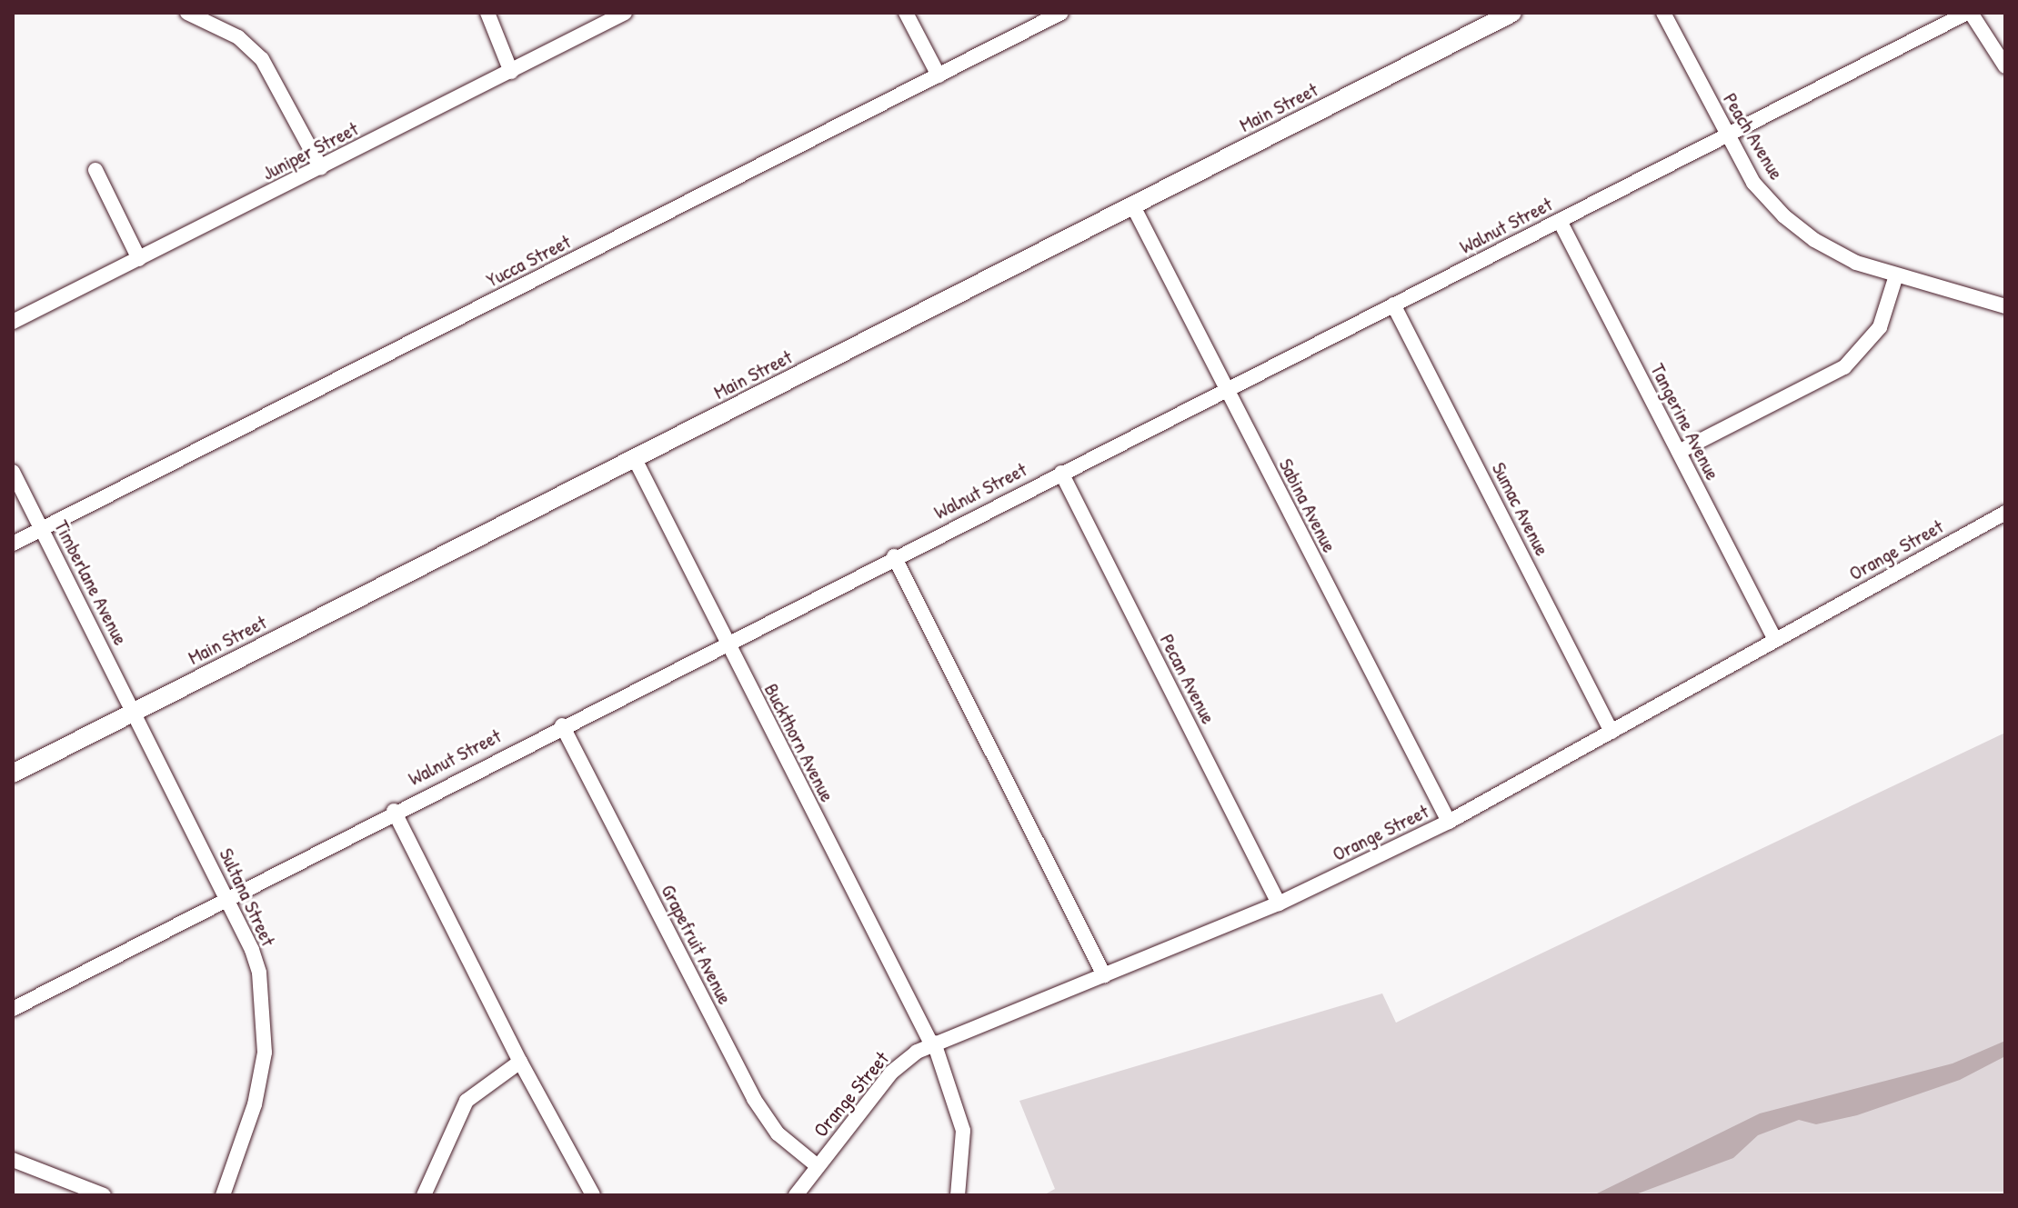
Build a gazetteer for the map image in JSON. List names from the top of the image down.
{
  "streets": {
    "main road": ["Main Street"],
    "street": [
      "Peach Avenue",
      "Juniper Street",
      "Walnut Street",
      "Yucca Street",
      "Tangerine Avenue",
      "Sabina Avenue",
      "Sumac Avenue",
      "Orange Street",
      "Timberlane Avenue",
      "Pecan Avenue",
      "Buckthorn Avenue",
      "Sultana Street",
      "Grapefruit Avenue"
    ]
  },
  "crossings": [
    ["Main Street", "Sabina Avenue"],
    ["Main Street", "Timberlane Avenue"],
    ["Main Street", "Buckthorn Avenue"],
    ["Main Street", "Sultana Street"],
    ["Peach Avenue", "Walnut Street"],
    ["Walnut Street", "Tangerine Avenue"],
    ["Walnut Street", "Sabina Avenue"],
    ["Walnut Street", "Sumac Avenue"],
    ["Walnut Street", "Pecan Avenue"],
    ["Walnut Street", "Buckthorn Avenue"],
    ["Walnut Street", "Sultana Street"],
    ["Walnut Street", "Grapefruit Avenue"],
    ["Yucca Street", "Timberlane Avenue"],
    ["Tangerine Avenue", "Orange Street"],
    ["Sabina Avenue", "Orange Street"],
    ["Sumac Avenue", "Orange Street"],
    ["Orange Street", "Pecan Avenue"],
    ["Orange Street", "Buckthorn Avenue"],
    ["Orange Street", "Grapefruit Avenue"],
    ["Timberlane Avenue", "Sultana Street"]
  ]
}
